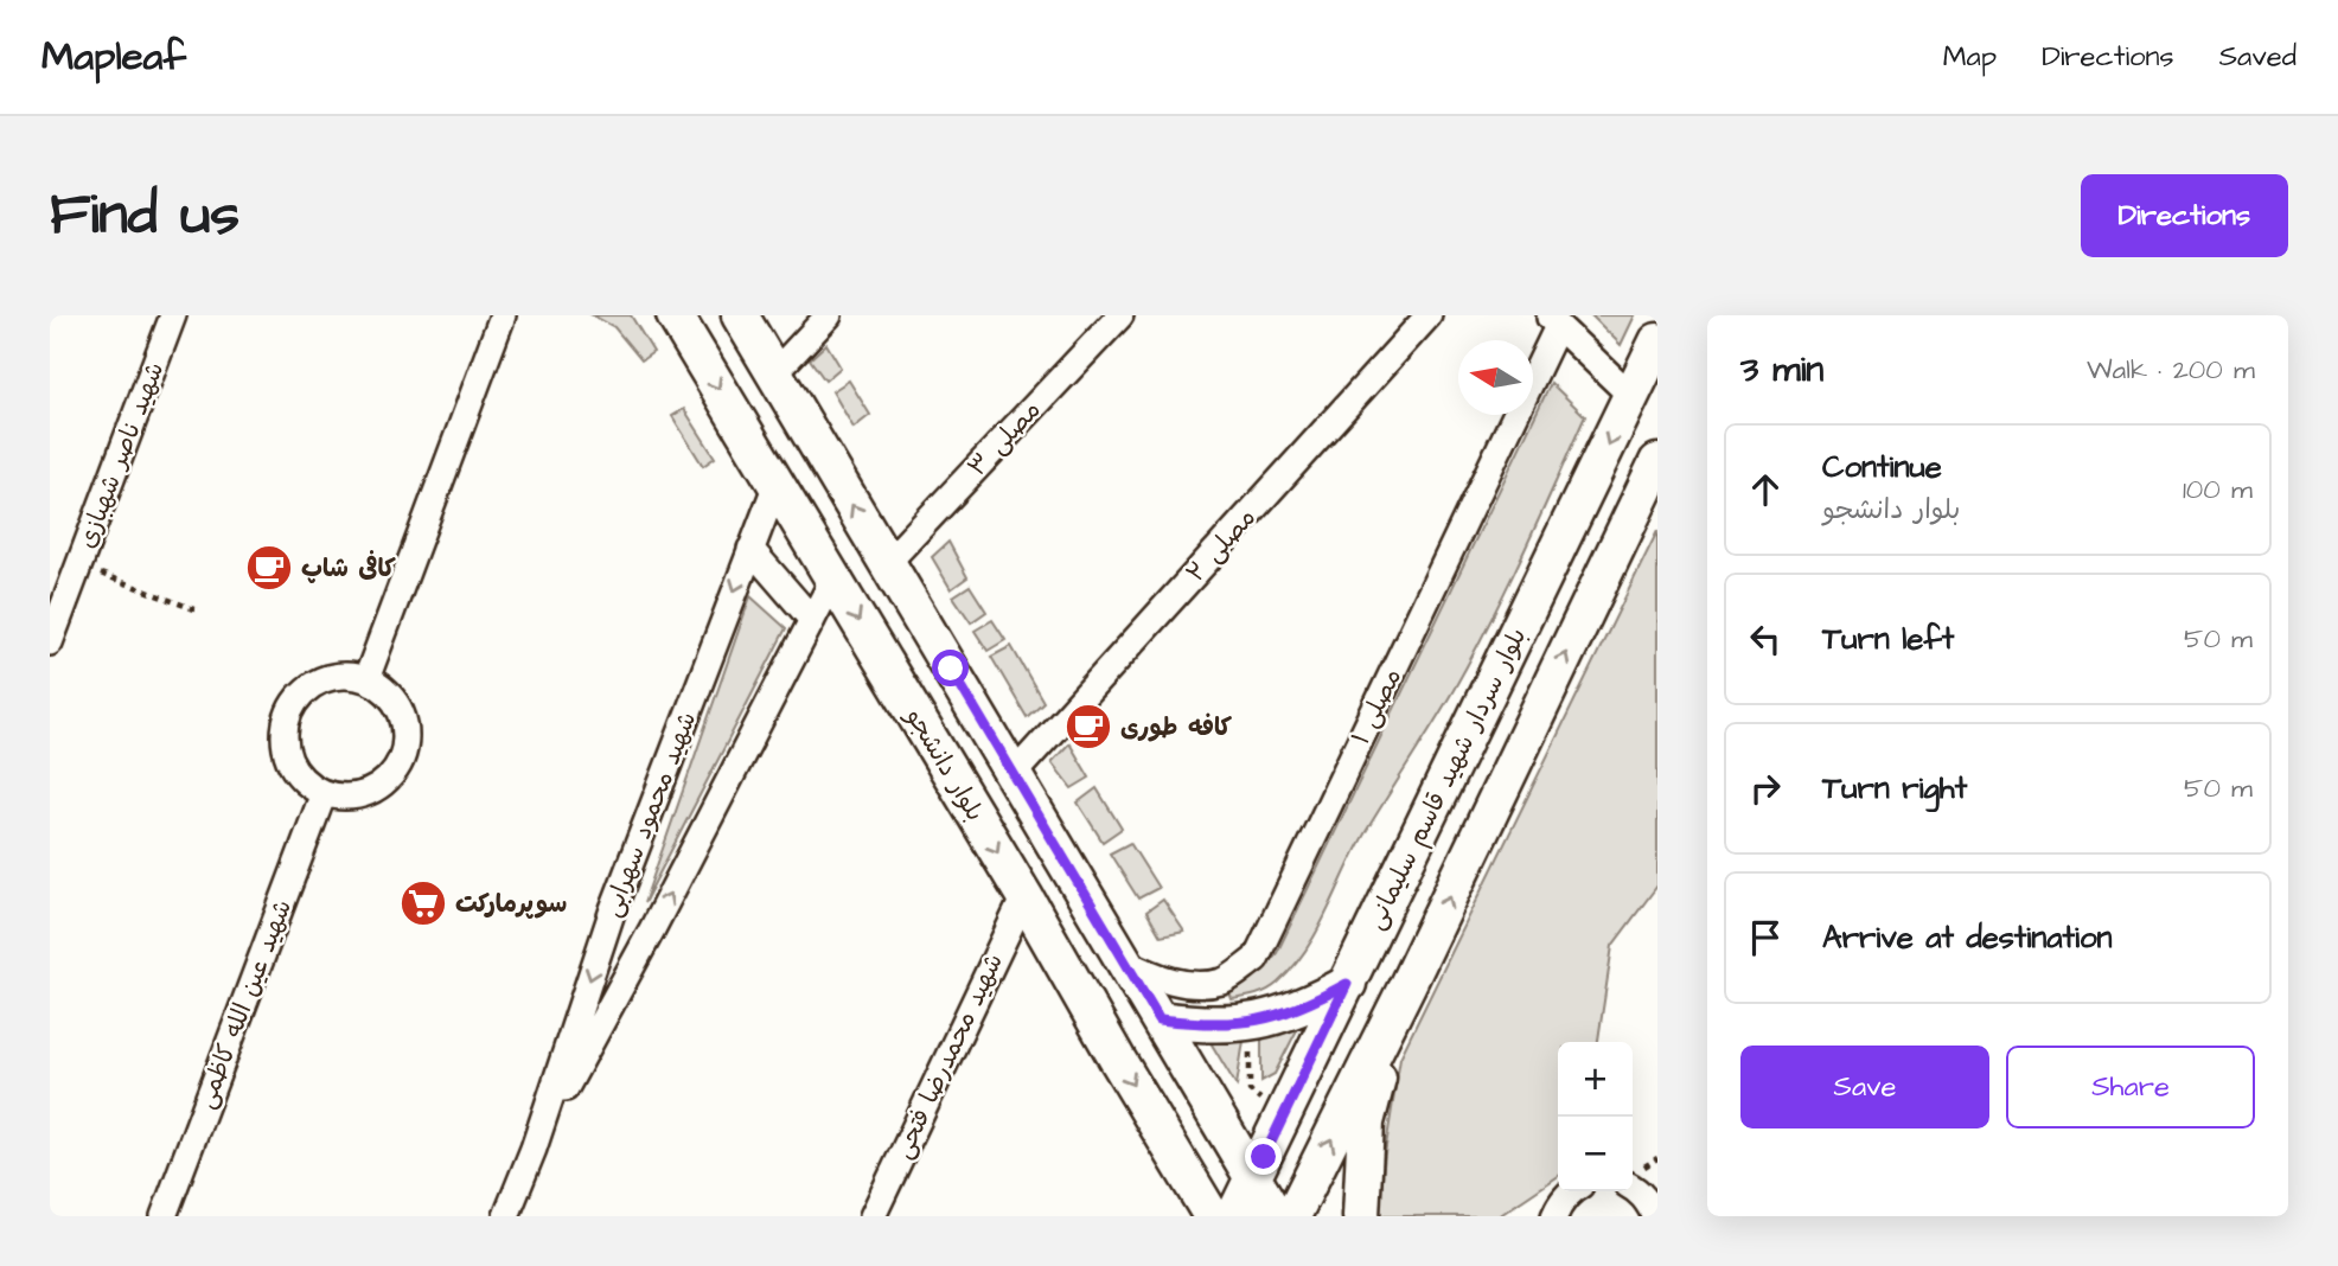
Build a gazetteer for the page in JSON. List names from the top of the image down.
{
  "streets": {
    "main road": ["بلوار دانشجو", "بلوار سردار شهید قاسم سلیمانی"],
    "street": [
      "مصلی ۳",
      "شهید ناصر شهبازی",
      "مصلی ۲",
      "مصلی ۱",
      "شهید محمود سهرابی",
      "شهید عین الله کاظمی",
      "شهید محمدرضا فتحی"
    ]
  },
  "crossings": [
    ["بلوار دانشجو", "شهید محمود سهرابی"],
    ["بلوار دانشجو", "شهید محمدرضا فتحی"]
  ],
  "places": {
    "cafe": ["کافی شاپ", "کافه طوری"],
    "supermarket": ["سوپرمارکت"]
  },
  "north": "left",
  "page": {
    "header": "Mapleaf",
    "nav": ["Map", "Directions", "Saved"],
    "buttons": [
      "Directions",
      ["Save", "Share"]
    ],
    "title": "Find us",
    "heading": ["3 min", "Walk · 200 m"],
    "list": [
      ["Continue", "بلوار دانشجو", "100 m"],
      ["Turn left", "50 m"],
      ["Turn right", "50 m"],
      "Arrive at destination"
    ],
    "map_buttons": ["+", "−"]
  }
}
